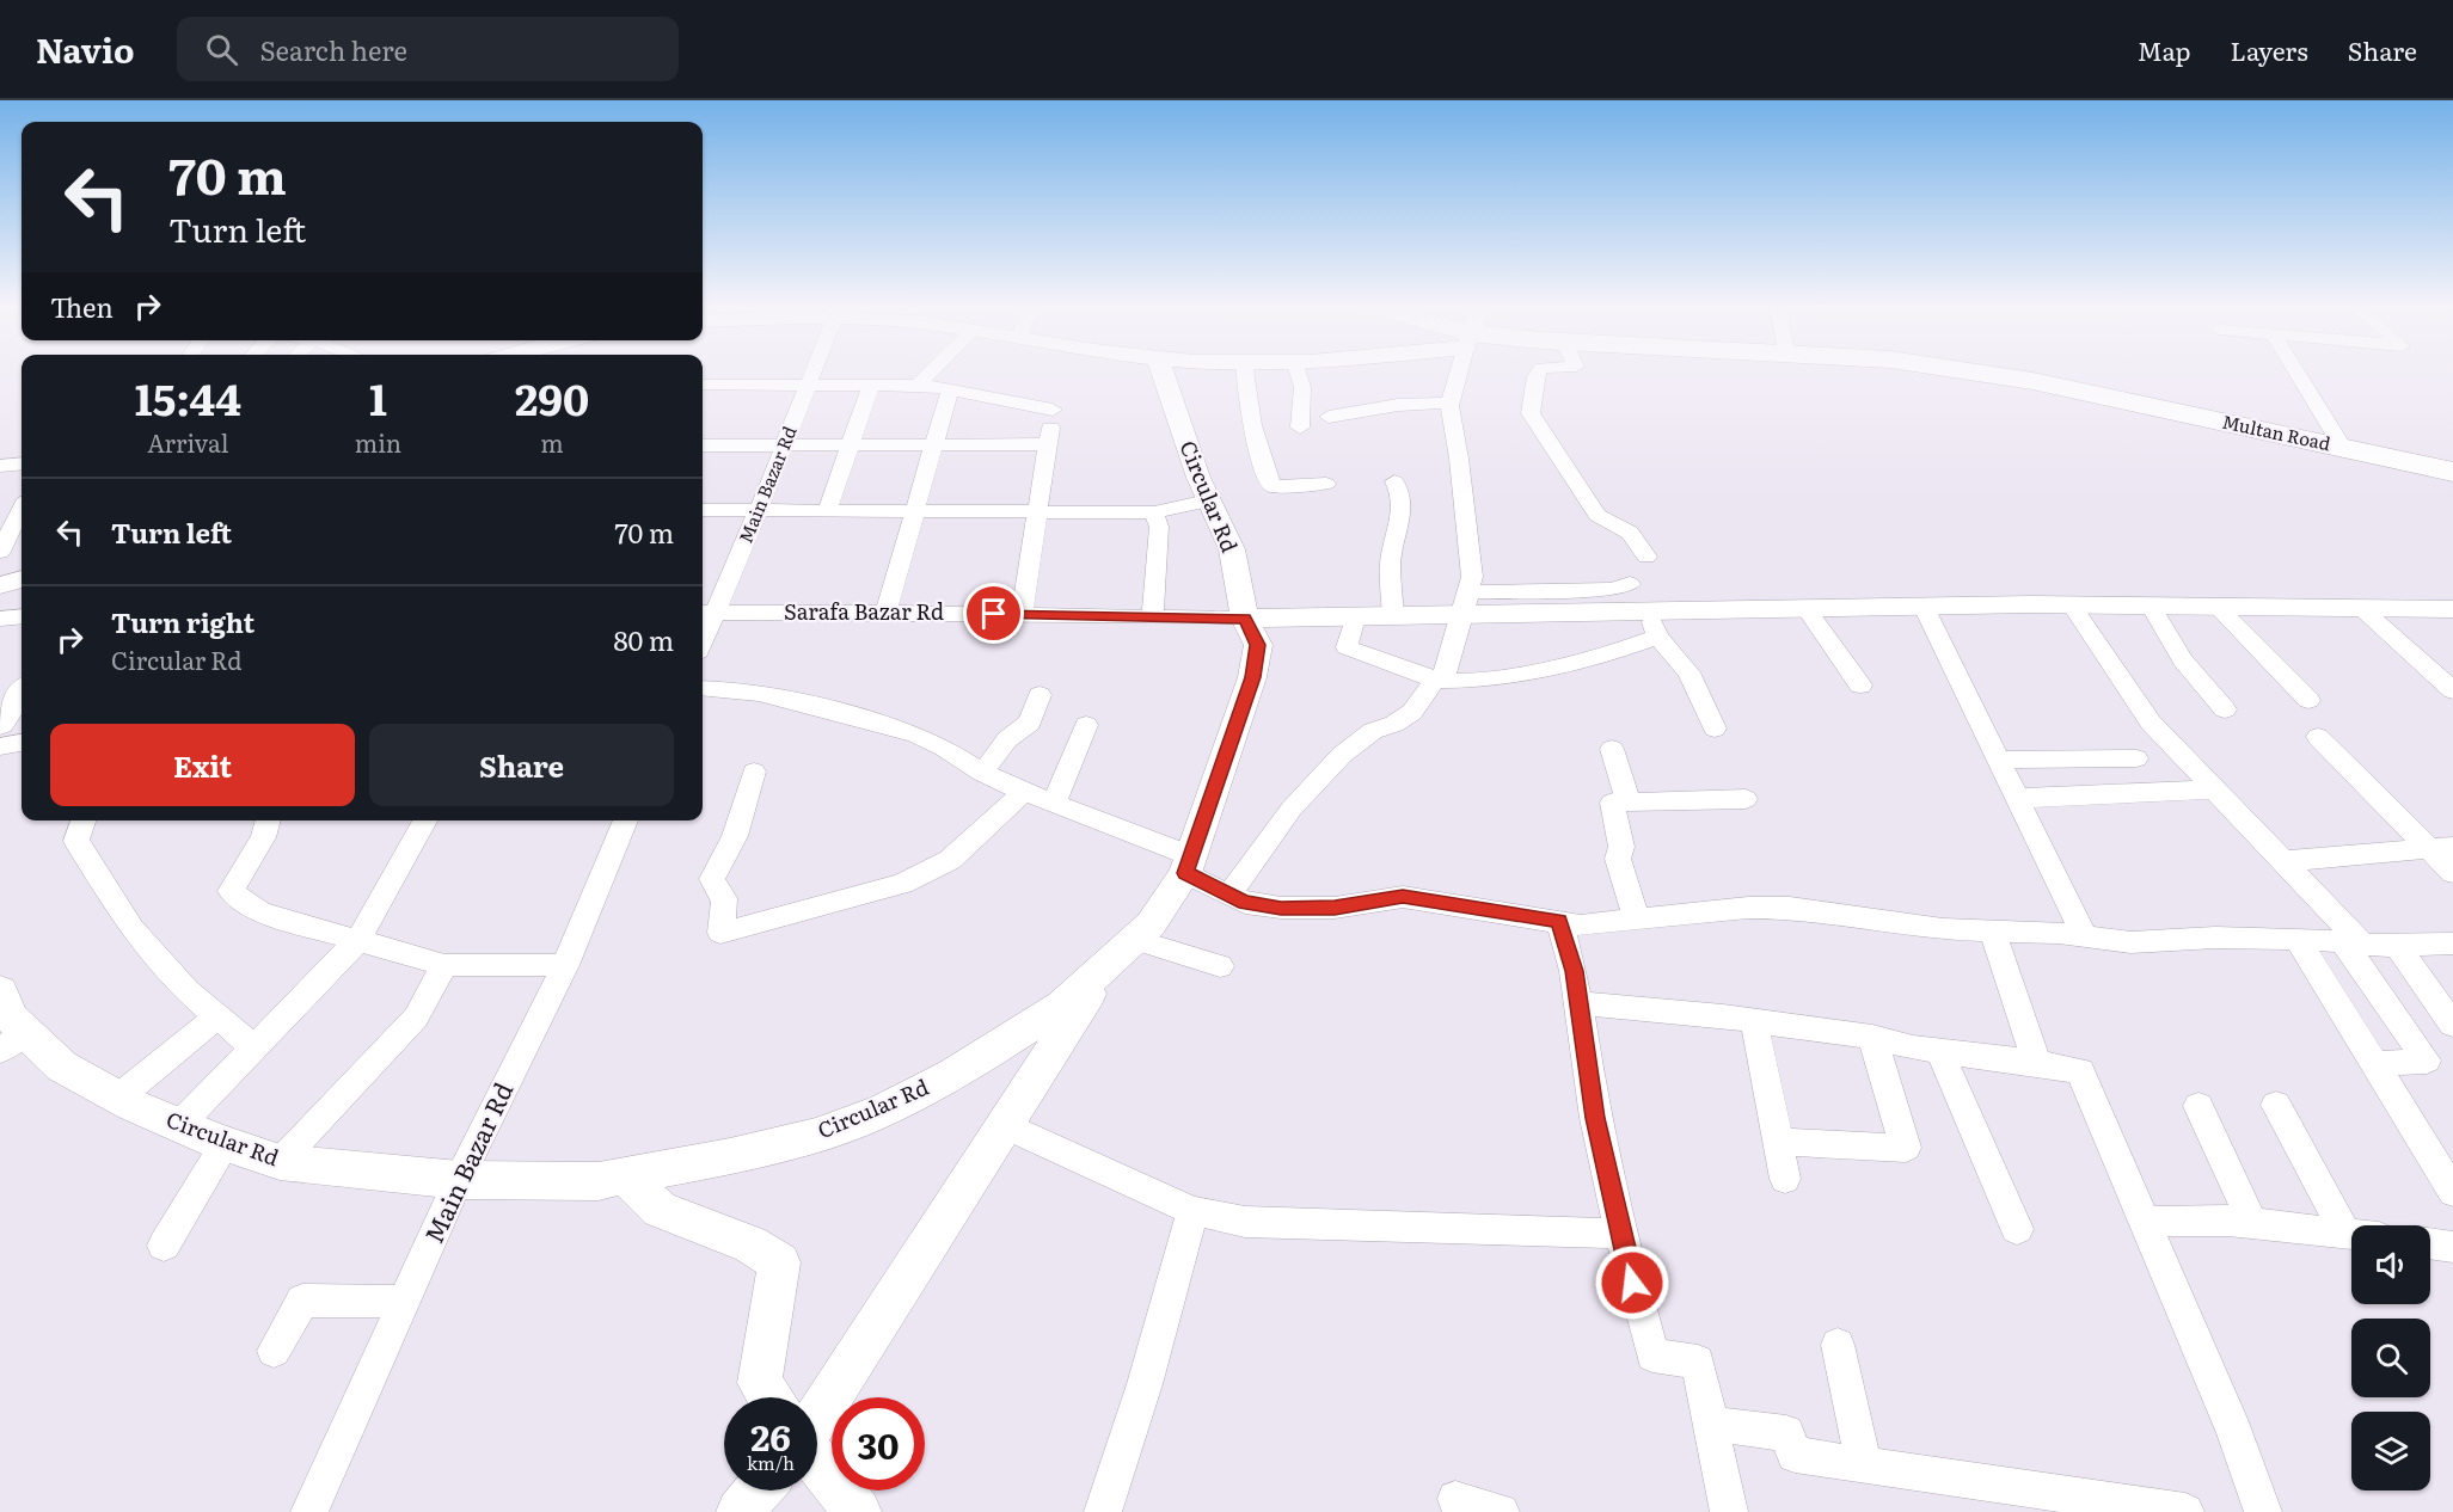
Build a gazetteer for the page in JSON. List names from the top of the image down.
{
  "streets": {
    "main road": ["Multan Road"],
    "street": ["Main Bazar Rd", "Circular Rd", "Sarafa Bazar Rd"]
  },
  "crossings": [
    ["Main Bazar Rd", "Circular Rd"],
    ["Main Bazar Rd", "Sarafa Bazar Rd"],
    ["Circular Rd", "Sarafa Bazar Rd"]
  ],
  "page": {
    "header": "Navio",
    "search": "Search here",
    "nav": ["Map", "Layers", "Share"],
    "turn": ["70 m", "Turn left"],
    "then": "Then",
    "eta": [
      "15:44",
      "Arrival",
      "1",
      "min",
      "290",
      "m"
    ],
    "list": [
      {
        "name": "Turn left",
        "value": "70 m"
      },
      {
        "name": "Turn right",
        "note": "Circular Rd",
        "value": "80 m"
      }
    ],
    "buttons": ["Exit", "Share"],
    "speed": "26 km/h",
    "limit": "30"
  }
}
